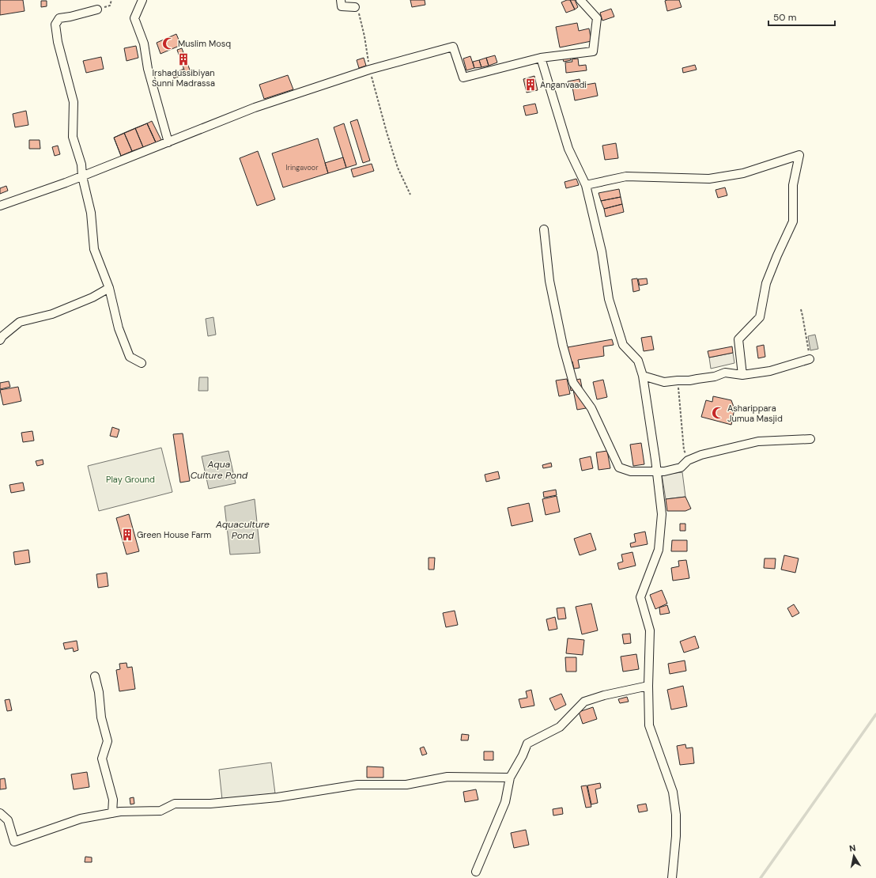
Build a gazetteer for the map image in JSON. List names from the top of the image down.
{
  "water": ["Aqua Culture Pond", "Aquaculture Pond"],
  "parks": ["Play Ground"],
  "places": {
    "mosque": ["Muslim Mosq", "Asharippara Jumua Masjid"],
    "building": ["Irshadussibiyan Sunni Madrassa", "Anganvaadi", "Green House Farm"]
  },
  "house_numbers": ["Iringavoor"],
  "scale_bar": "50 m",
  "north": "top"
}
